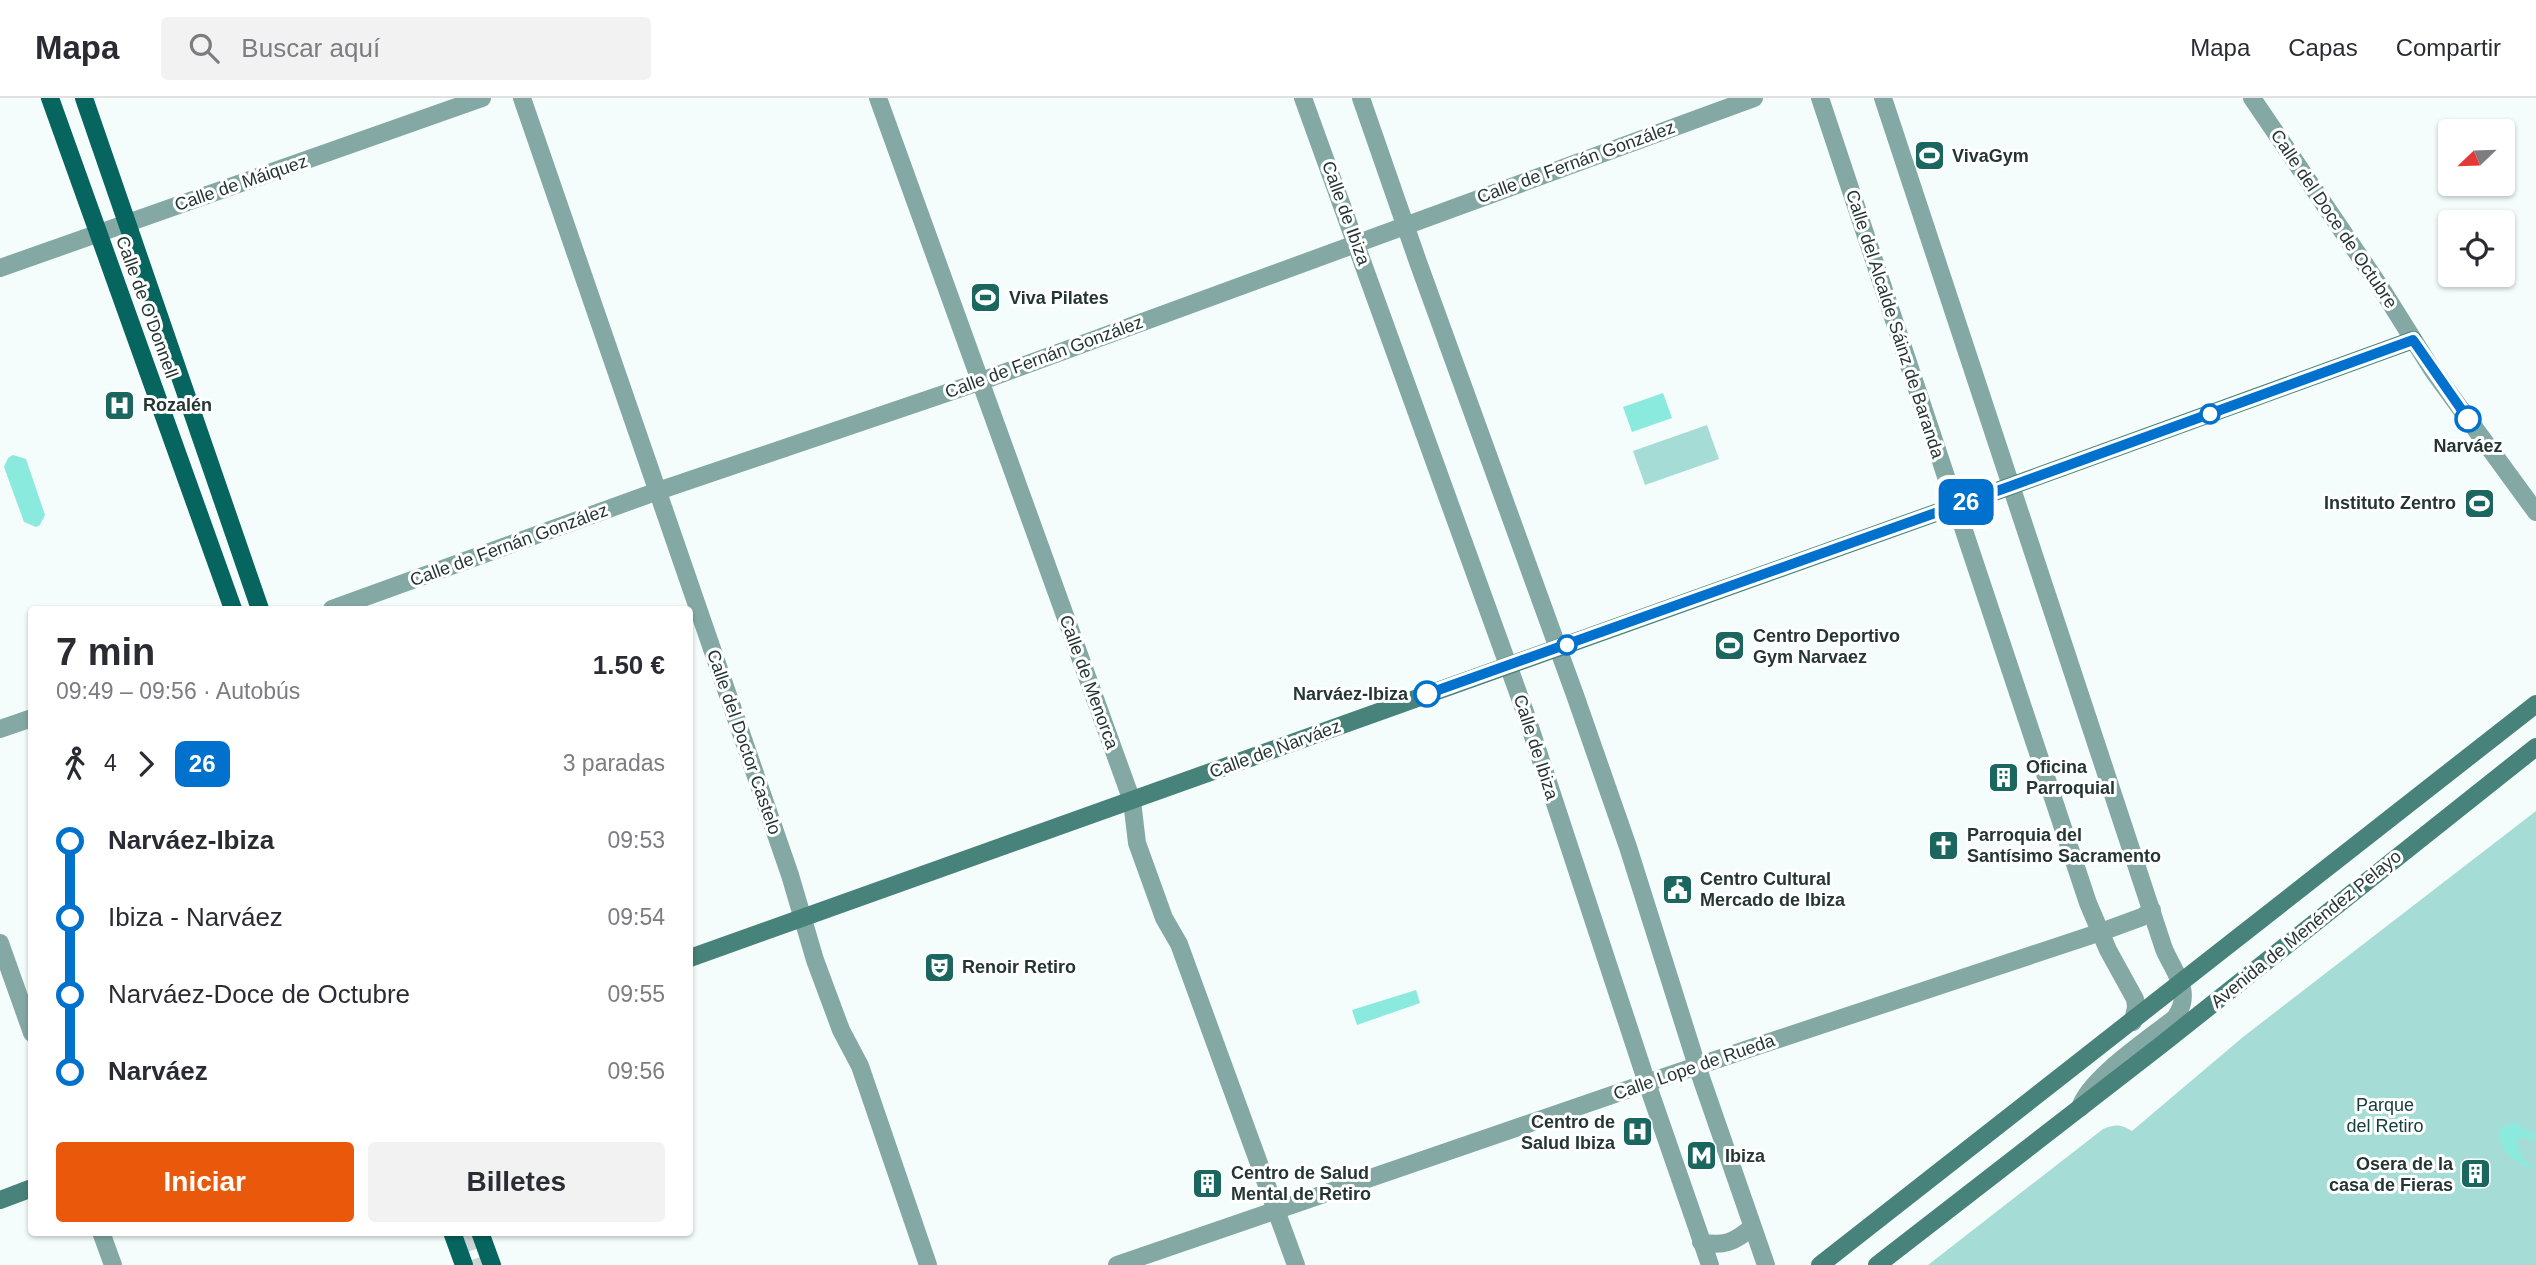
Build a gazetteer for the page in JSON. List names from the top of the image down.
{
  "streets": {
    "main road": ["Calle de O'Donnell"],
    "street": [
      "Calle de Fernán González",
      "Calle de Máiquez",
      "Calle de Ibiza",
      "Calle del Doce de Octubre",
      "Calle del Alcalde Sáinz de Baranda",
      "Calle de Menorca",
      "Calle del Doctor Castelo",
      "Calle de Narváez",
      "Avenida de Menéndez Pelayo",
      "Calle Lope de Rueda"
    ]
  },
  "crossings": [
    ["Calle de Fernán González", "Calle de Ibiza"],
    ["Calle de Fernán González", "Calle de Menorca"],
    ["Calle de Fernán González", "Calle del Doctor Castelo"],
    ["Calle de Máiquez", "Calle de O'Donnell"],
    ["Calle de Ibiza", "Calle de Narváez"],
    ["Calle de Ibiza", "Calle Lope de Rueda"],
    ["Calle del Doce de Octubre", "Calle de Narváez"],
    ["Calle del Alcalde Sáinz de Baranda", "Calle de Narváez"],
    ["Calle del Alcalde Sáinz de Baranda", "Avenida de Menéndez Pelayo"],
    ["Calle del Alcalde Sáinz de Baranda", "Calle Lope de Rueda"],
    ["Calle de Menorca", "Calle de Narváez"],
    ["Calle de Menorca", "Calle Lope de Rueda"],
    ["Calle del Doctor Castelo", "Calle de Narváez"]
  ],
  "parks": ["Parque del Retiro"],
  "places": {
    "sports": [
      "VivaGym",
      "Viva Pilates",
      "Instituto Zentro",
      "Centro Deportivo Gym Narvaez"
    ],
    "hospital": ["Rozalén", "Centro de Salud Ibiza"],
    "other": ["Narváez", "Narváez-Ibiza"],
    "building": ["Oficina Parroquial", "Osera de la casa de Fieras", "Centro de Salud Mental de Retiro"],
    "church": ["Parroquia del Santísimo Sacramento"],
    "public building": ["Centro Cultural Mercado de Ibiza"],
    "theatre": ["Renoir Retiro"],
    "metro station": ["Ibiza"]
  },
  "lines": ["bus line 26"],
  "north": "bottom left",
  "page": {
    "header": "Mapa",
    "search": "Buscar aquí",
    "nav": ["Mapa", "Capas", "Compartir"],
    "on_map": "26",
    "heading": ["7 min", "09:49 – 09:56 · Autobús", "1.50 €"],
    "legs": ["4", "26", "3 paradas"],
    "list": [
      {
        "name": "Narváez-Ibiza",
        "value": "09:53"
      },
      {
        "name": "Ibiza - Narváez",
        "value": "09:54"
      },
      {
        "name": "Narváez-Doce de Octubre",
        "value": "09:55"
      },
      {
        "name": "Narváez",
        "value": "09:56"
      }
    ],
    "buttons": ["Iniciar", "Billetes"]
  }
}
